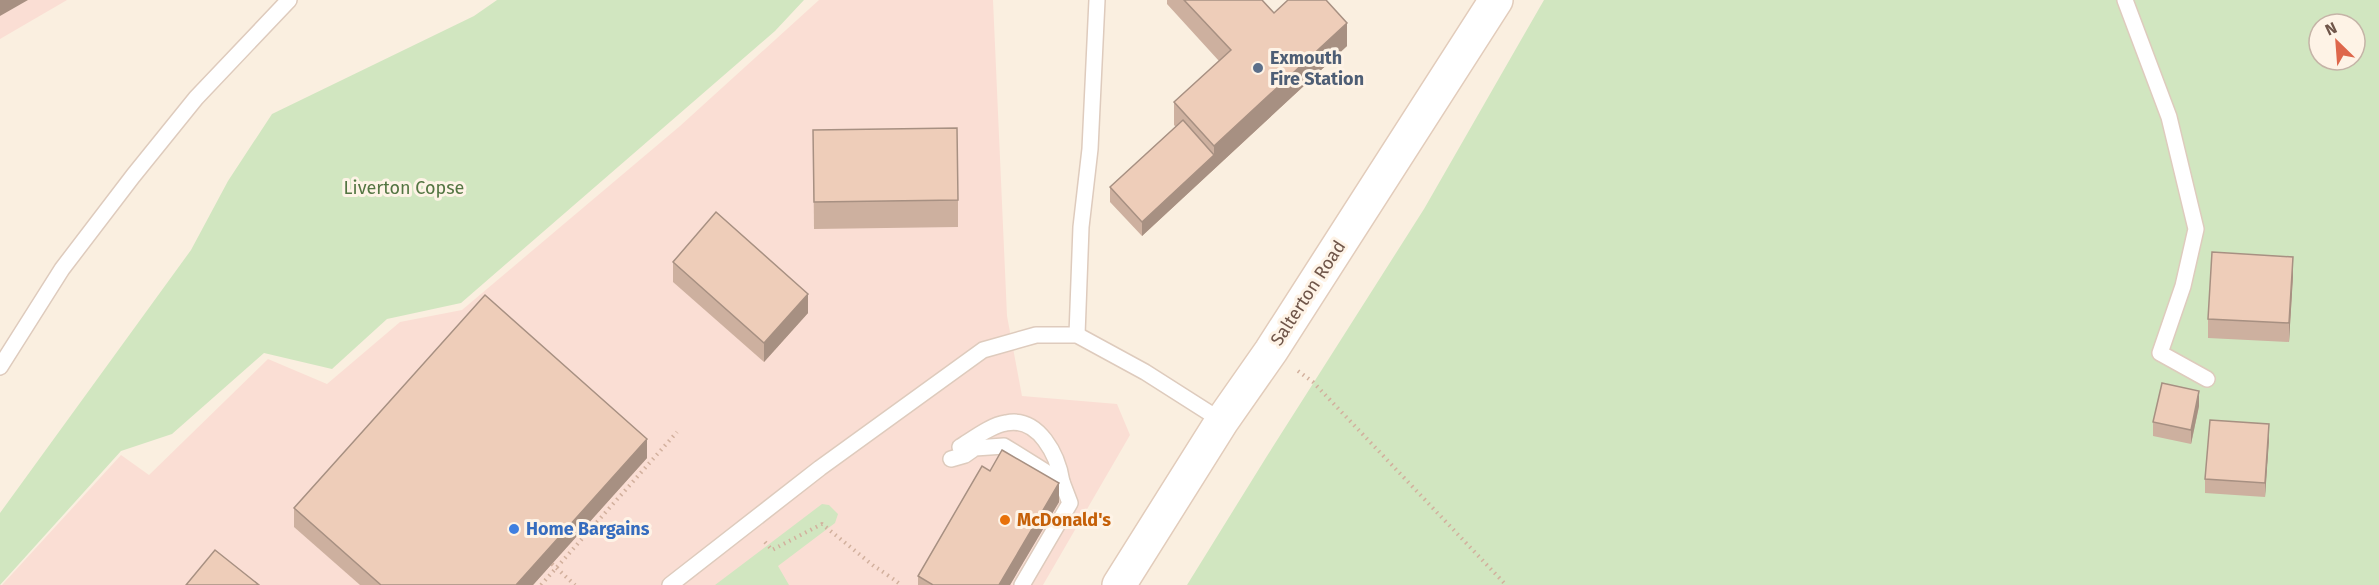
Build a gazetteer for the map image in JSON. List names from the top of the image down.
{
  "streets": {
    "main road": ["Salterton Road"]
  },
  "parks": ["Liverton Copse"],
  "places": ["Exmouth Fire Station", "McDonald's", "Home Bargains"],
  "north": "top left"
}
